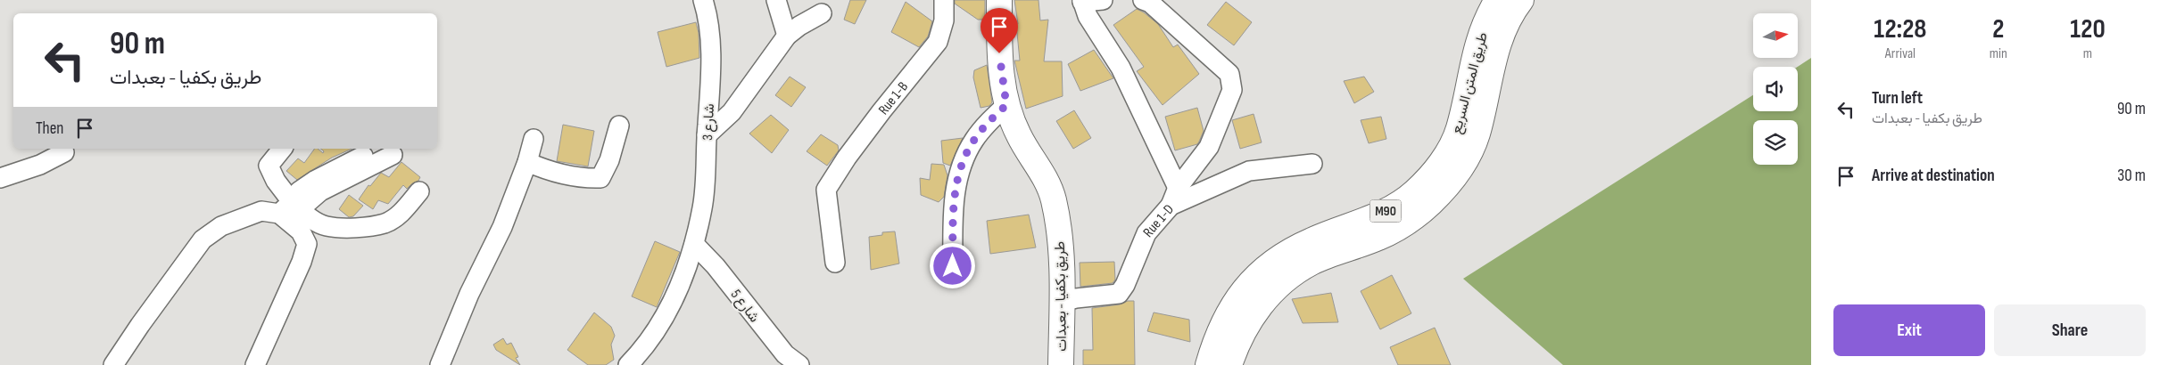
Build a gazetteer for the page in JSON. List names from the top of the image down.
{
  "streets": {
    "main road": ["طريق المتن السريع", "M90", "طريق بكفيا - بعبدات"],
    "street": [
      "Rue 1-B",
      "شارع 3",
      "Rue 1-D",
      "شارع 5"
    ]
  },
  "crossings": [
    ["شارع 3", "شارع 5"],
    ["Rue 1-D", "طريق بكفيا - بعبدات"]
  ],
  "north": "right",
  "page": {
    "eta": [
      "12:28",
      "Arrival",
      "2",
      "min",
      "120",
      "m"
    ],
    "turn": ["90 m", "طريق بكفيا - بعبدات"],
    "list": [
      {
        "name": "Turn left",
        "note": "طريق بكفيا - بعبدات",
        "value": "90 m"
      },
      {
        "name": "Arrive at destination",
        "value": "30 m"
      }
    ],
    "then": "Then",
    "buttons": ["Exit", "Share"]
  }
}
